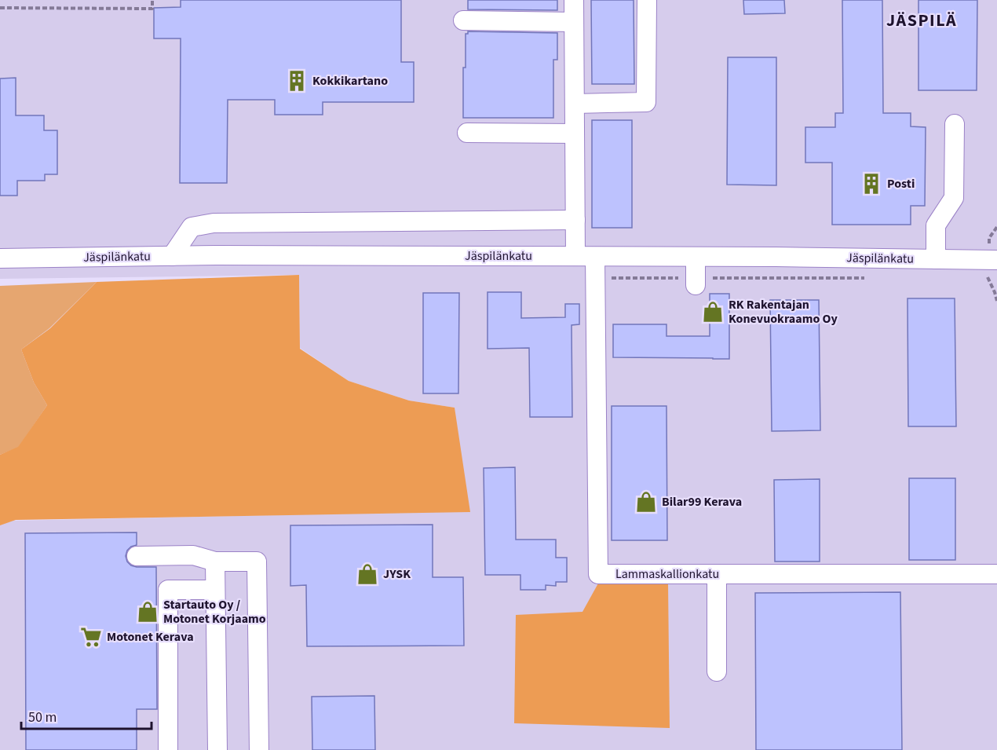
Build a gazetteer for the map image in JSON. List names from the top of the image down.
{
  "streets": {
    "street": ["Jäspilänkatu", "Lammaskallionkatu"]
  },
  "crossings": [
    ["Jäspilänkatu", "Lammaskallionkatu"]
  ],
  "districts": ["JÄSPILÄ"],
  "places": {
    "building": ["Kokkikartano", "Posti"],
    "shop": [
      "RK Rakentajan Konevuokraamo Oy",
      "Bilar99 Kerava",
      "JYSK",
      "Startauto Oy / Motonet Korjaamo"
    ],
    "supermarket": ["Motonet Kerava"]
  },
  "scale_bar": "50 m"
}
